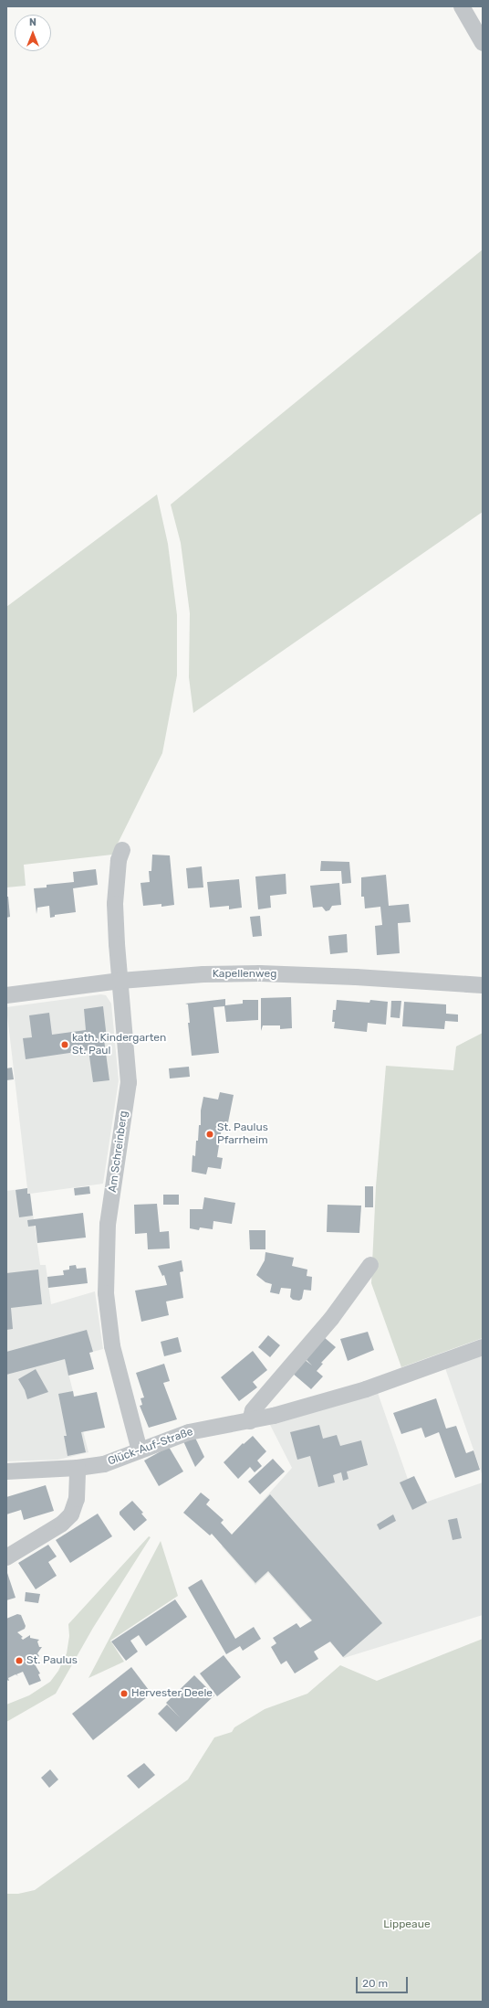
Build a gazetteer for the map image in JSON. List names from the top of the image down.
{
  "streets": {
    "street": ["Kapellenweg", "Am Schreinberg", "Glück-Auf-Straße"]
  },
  "crossings": [
    ["Kapellenweg", "Am Schreinberg"],
    ["Am Schreinberg", "Glück-Auf-Straße"]
  ],
  "parks": ["Lippeaue"],
  "places": [
    "kath. Kindergarten St. Paul",
    "St. Paulus Pfarrheim",
    "St. Paulus",
    "Hervester Deele"
  ],
  "scale_bar": "20 m",
  "north": "top"
}
